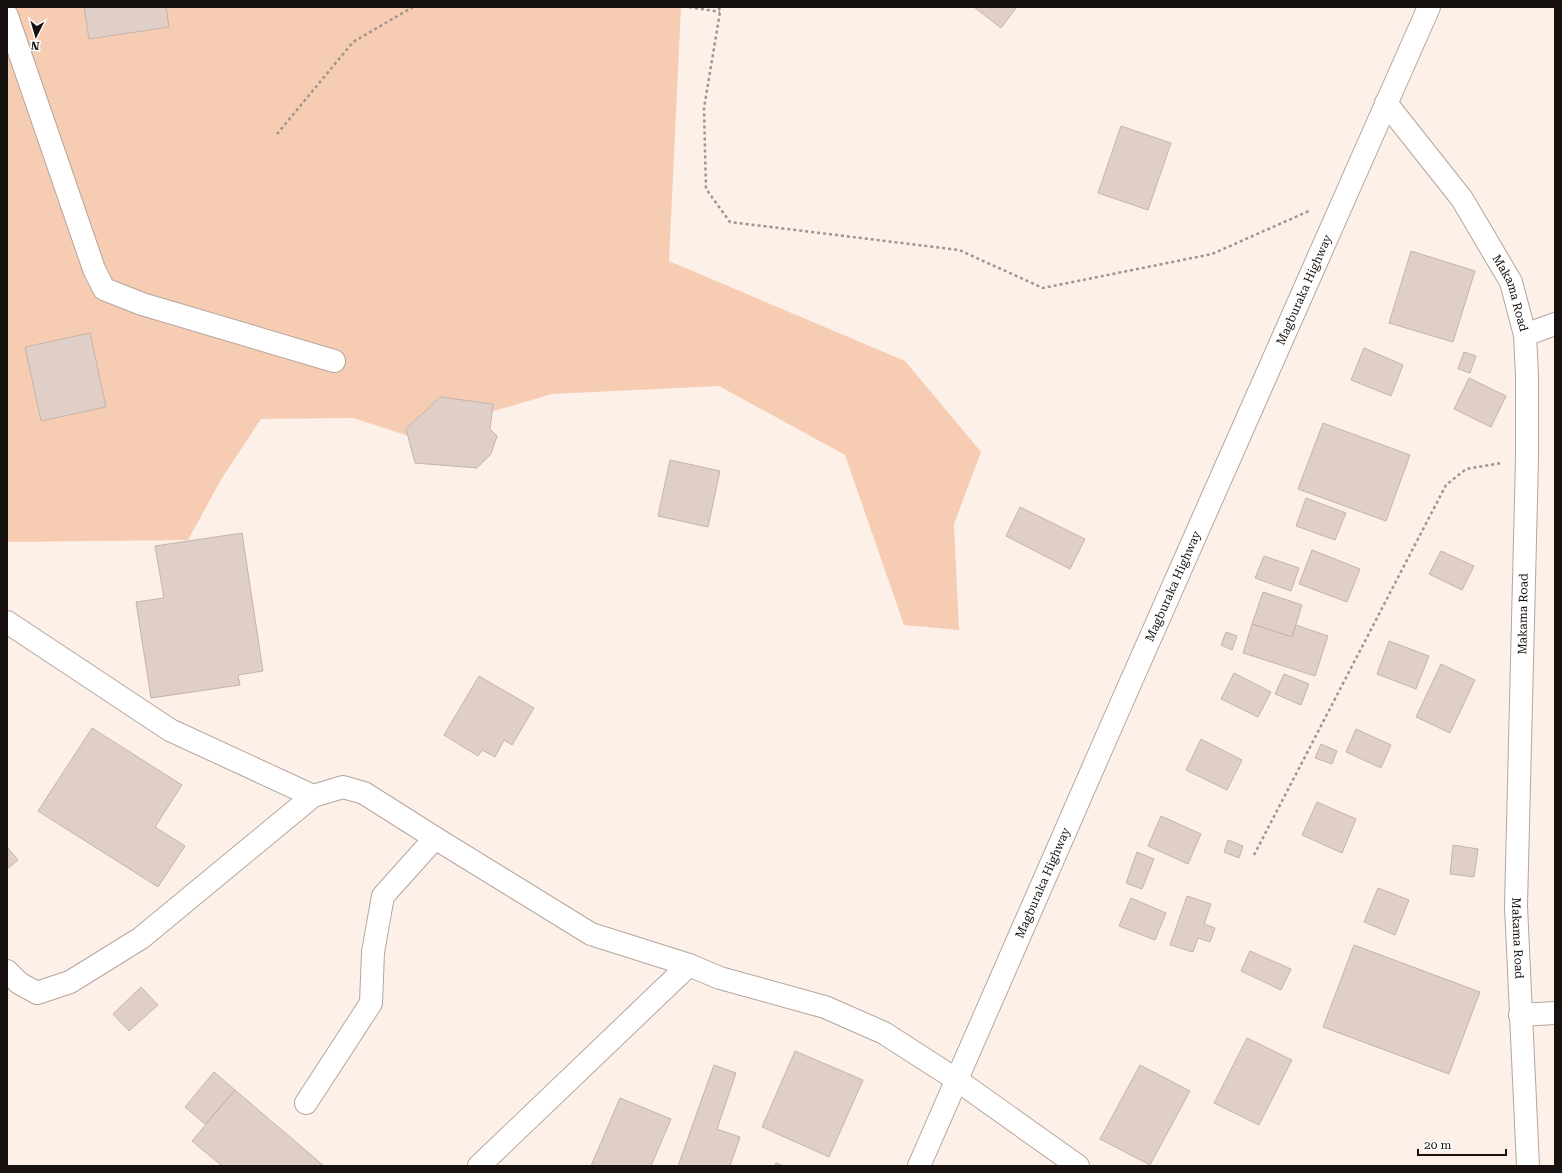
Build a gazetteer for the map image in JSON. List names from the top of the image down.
{
  "streets": {
    "street": ["Magburaka Highway", "Makama Road"]
  },
  "crossings": [
    ["Magburaka Highway", "Makama Road"]
  ],
  "scale_bar": "20 m",
  "north": "bottom"
}
